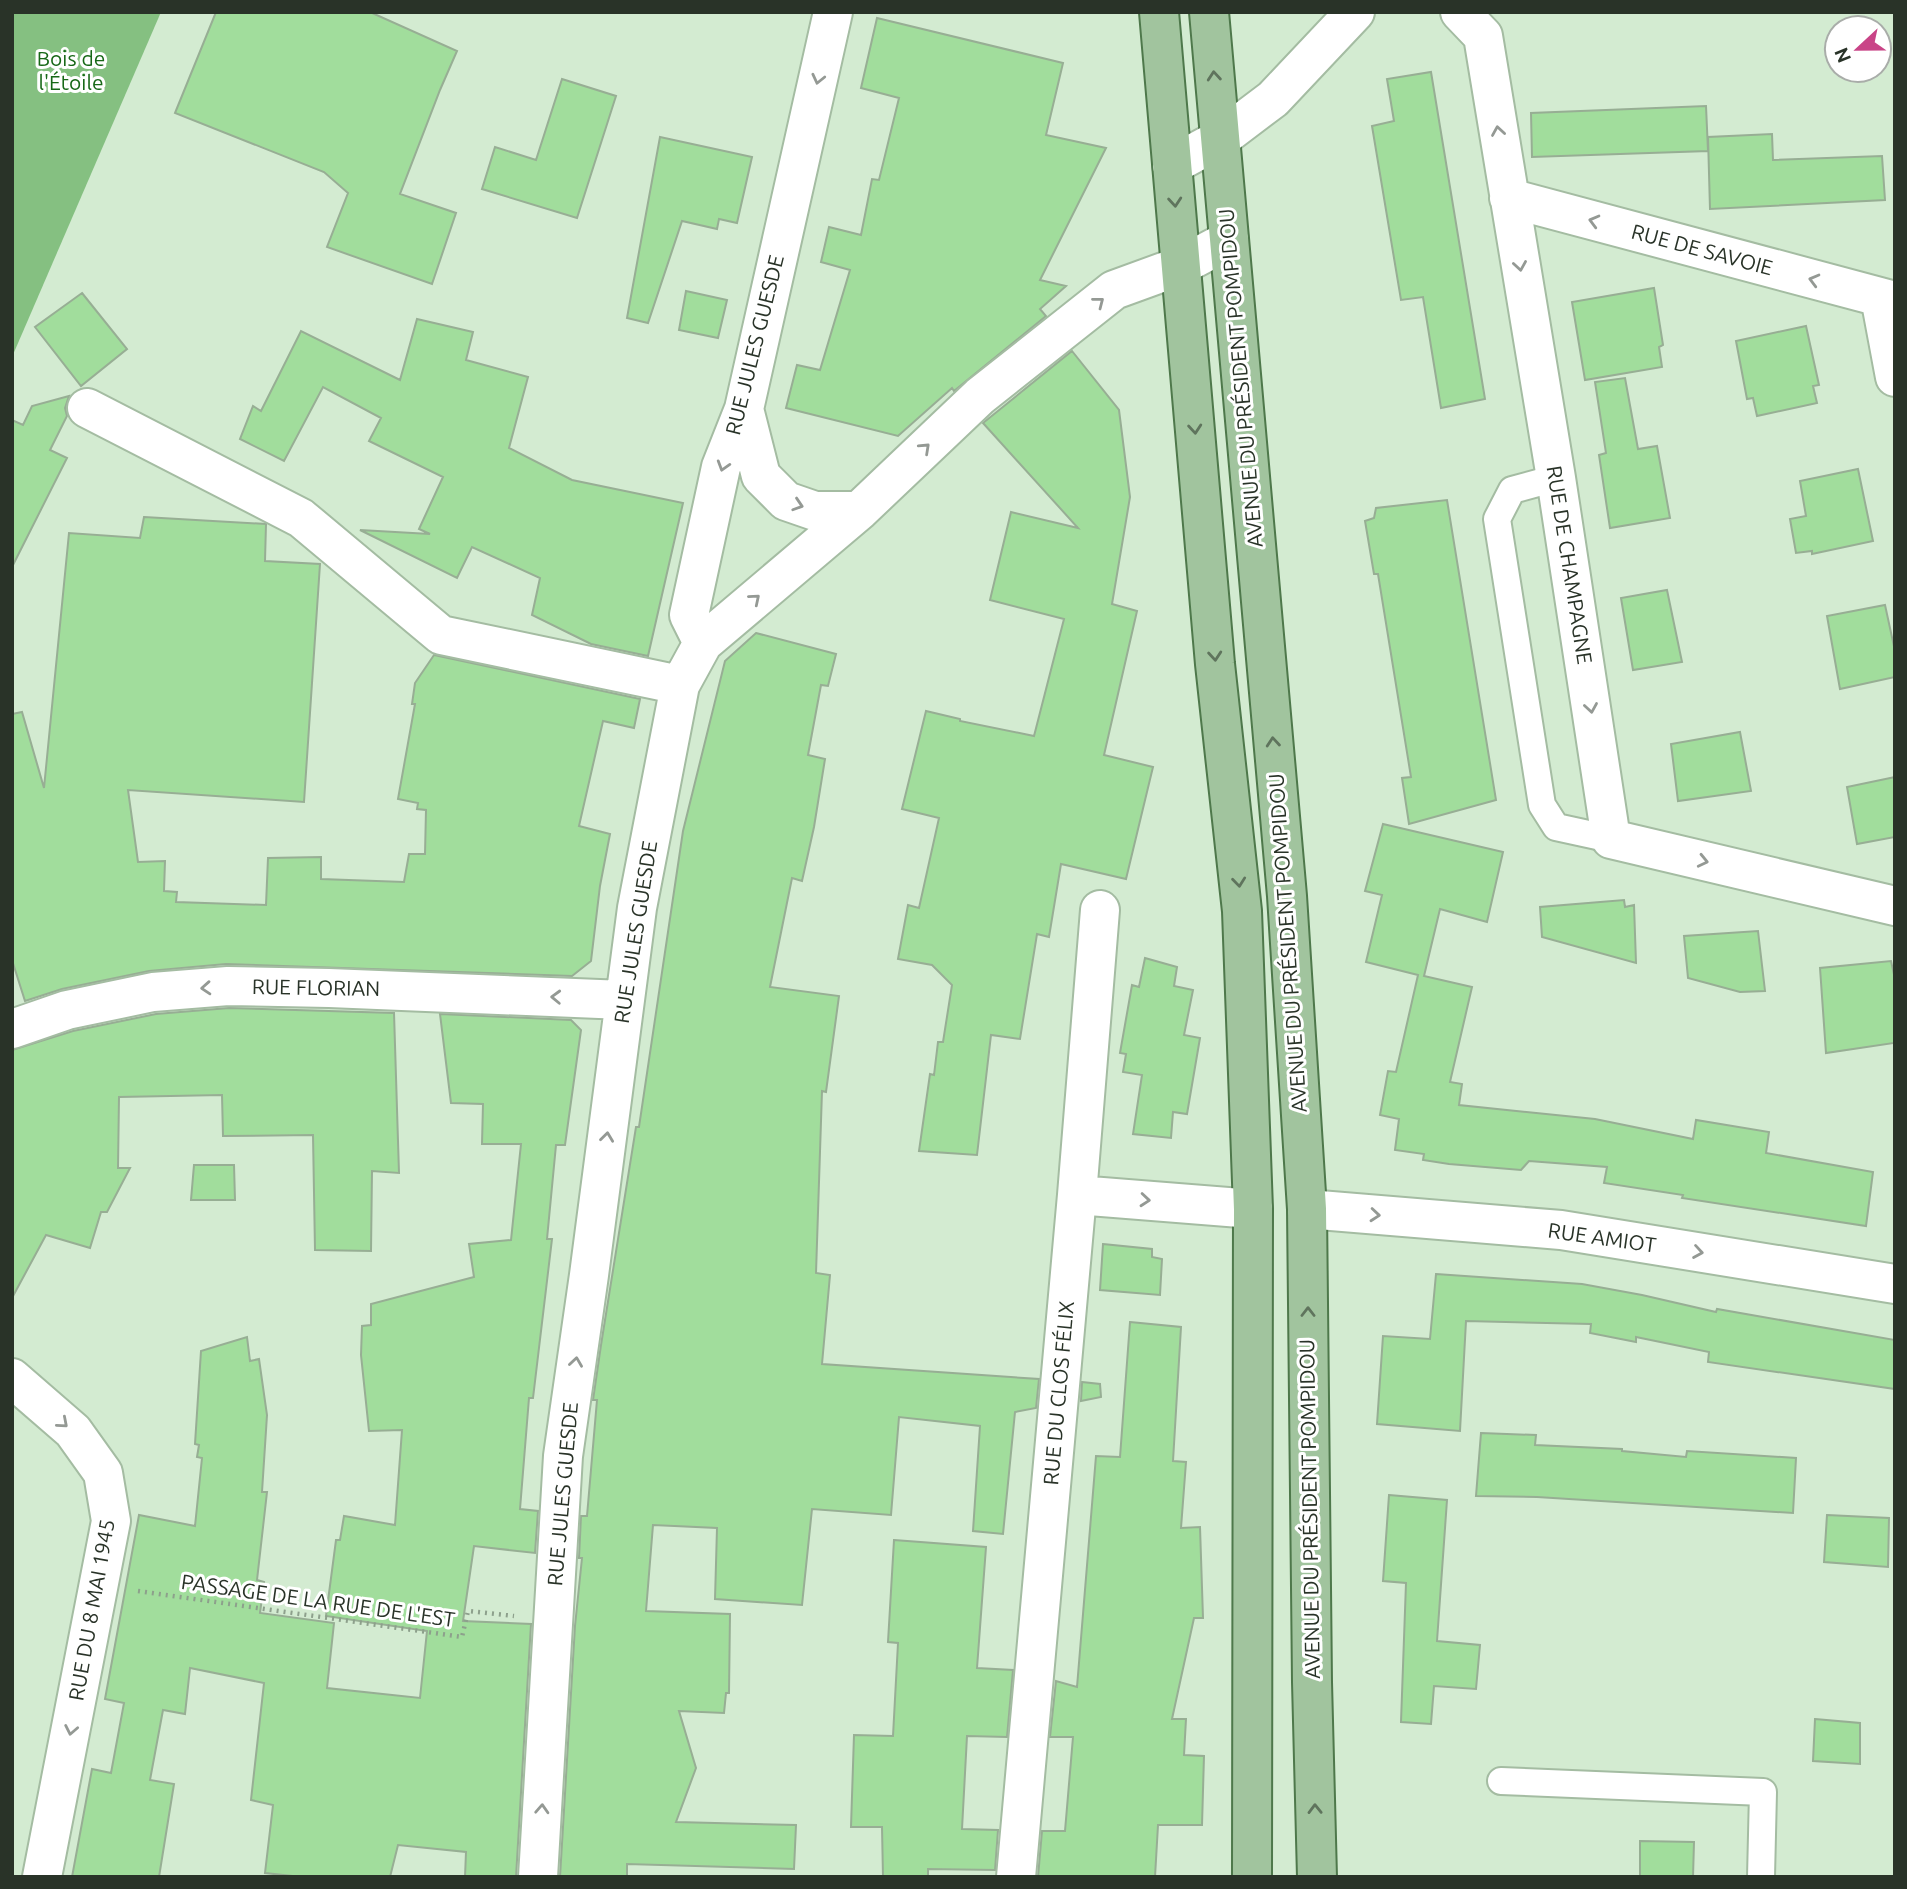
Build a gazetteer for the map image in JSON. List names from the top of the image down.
{
  "streets": {
    "main road": ["AVENUE DU PRÉSIDENT POMPIDOU"],
    "street": [
      "RUE DE SAVOIE",
      "RUE JULES GUESDE",
      "RUE DE CHAMPAGNE",
      "RUE FLORIAN",
      "RUE AMIOT",
      "RUE DU CLOS FÉLIX",
      "RUE DU 8 MAI 1945"
    ],
    "path": ["PASSAGE DE LA RUE DE L'EST"]
  },
  "crossings": [
    ["RUE DE SAVOIE", "RUE DE CHAMPAGNE"],
    ["RUE JULES GUESDE", "RUE FLORIAN"],
    ["RUE JULES GUESDE", "PASSAGE DE LA RUE DE L'EST"],
    ["AVENUE DU PRÉSIDENT POMPIDOU", "RUE AMIOT"],
    ["PASSAGE DE LA RUE DE L'EST", "RUE DU 8 MAI 1945"]
  ],
  "one_way": [
    "RUE DE SAVOIE",
    "RUE FLORIAN",
    "RUE AMIOT",
    "RUE DU 8 MAI 1945"
  ],
  "parks": ["Bois de l'Étoile"],
  "north": "left"
}
